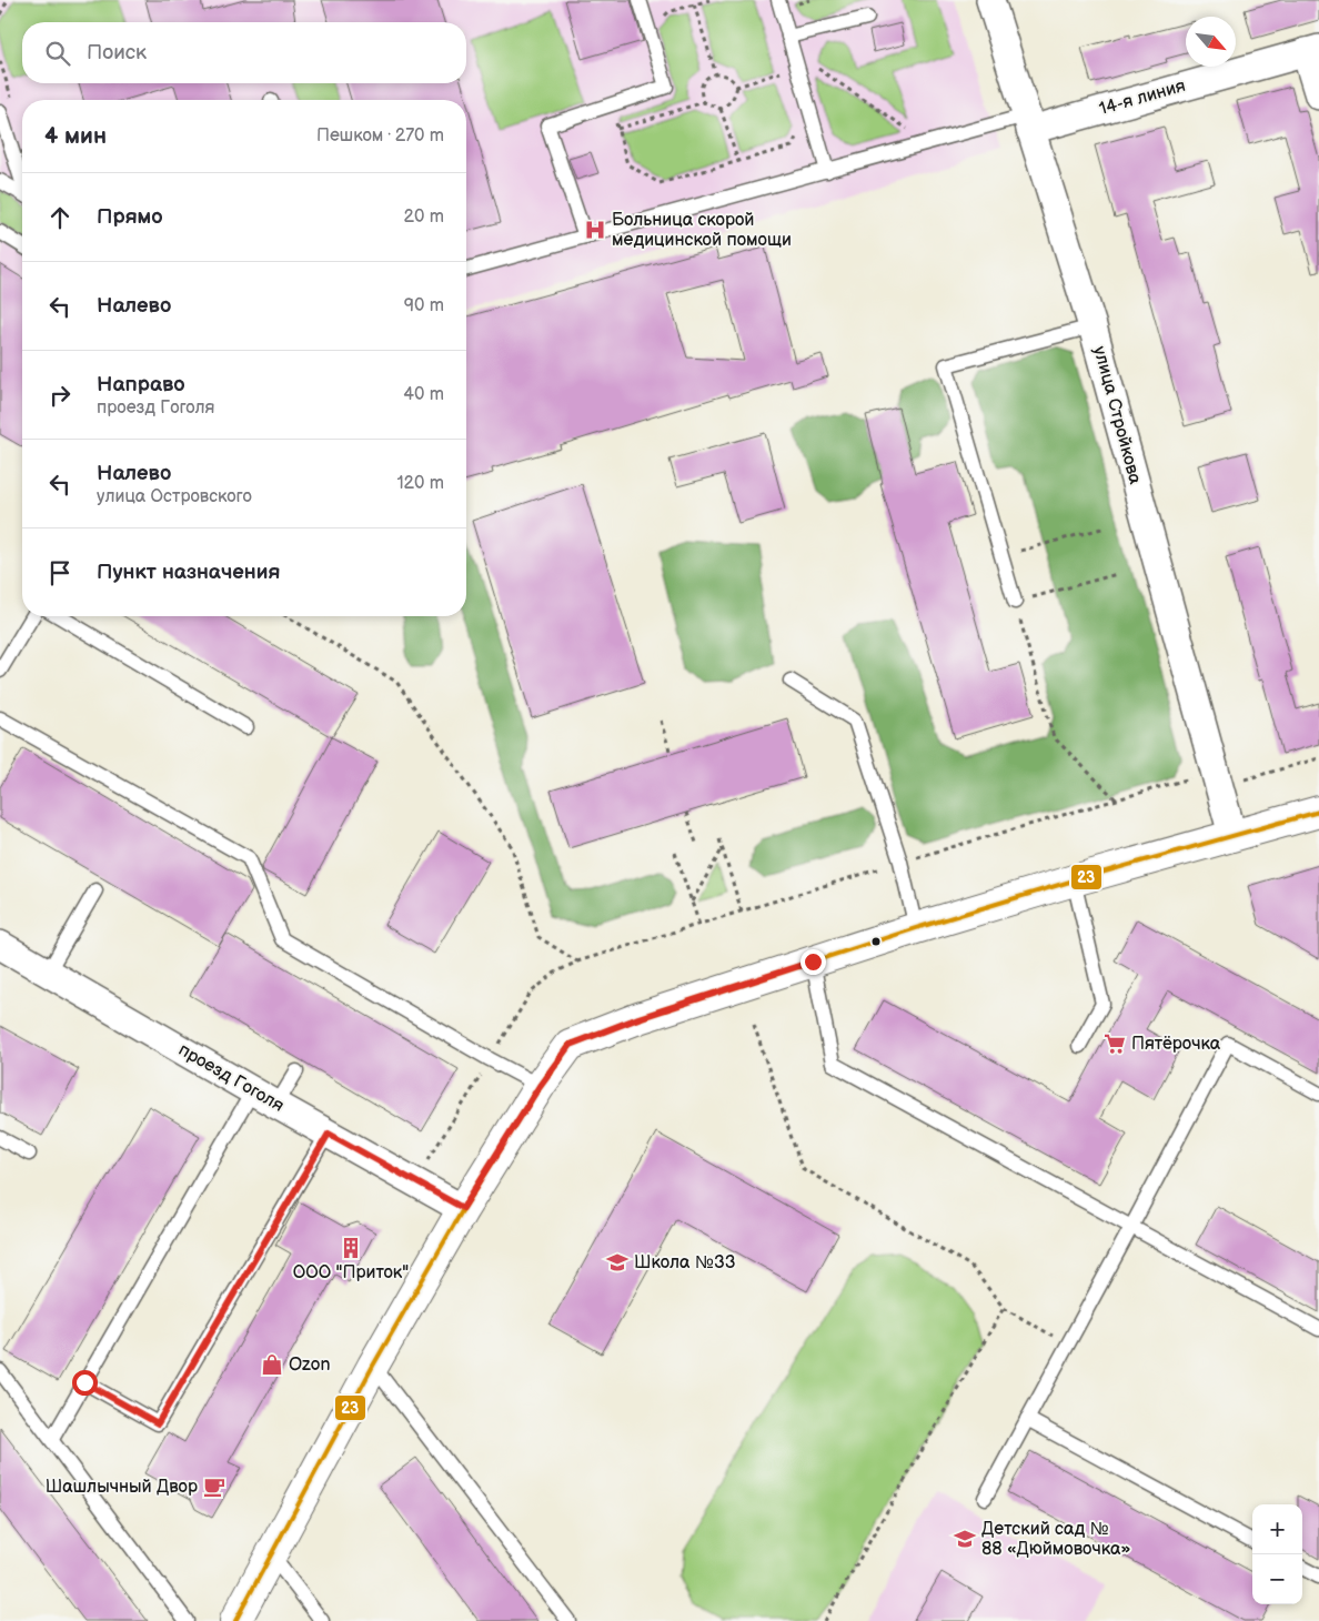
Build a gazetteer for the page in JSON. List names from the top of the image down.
{
  "streets": {
    "street": ["14-я линия", "улица Стройкова", "проезд Гоголя"]
  },
  "crossings": [
    ["14-я линия", "улица Стройкова"]
  ],
  "places": {
    "hospital": ["Больница скорой медицинской помощи"],
    "supermarket": ["Пятёрочка"],
    "building": ["ООО \"Приток\""],
    "school or university": ["Школа №33", "Детский сад № 88 «Дюймовочка»"],
    "shop": ["Ozon"],
    "cafe": ["Шашлычный Двор"]
  },
  "lines": ["transit line 23"],
  "north": "bottom right",
  "page": {
    "search": "Поиск",
    "heading": ["4 мин", "Пешком · 270 m"],
    "list": [
      ["Прямо", "20 m"],
      ["Налево", "90 m"],
      ["Направо", "проезд Гоголя", "40 m"],
      ["Налево", "улица Островского", "120 m"],
      "Пункт назначения"
    ],
    "map_buttons": ["+", "−"]
  }
}
